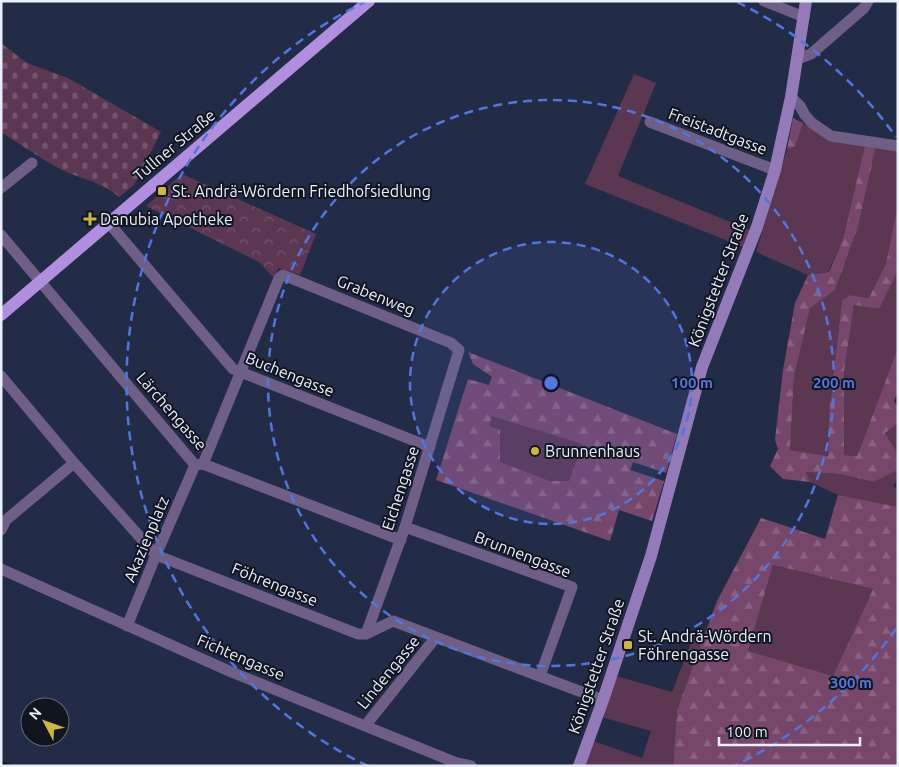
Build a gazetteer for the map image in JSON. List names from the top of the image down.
{
  "streets": {
    "main road": ["Tullner Straße", "Königstetter Straße"],
    "street": [
      "Freistadtgasse",
      "Grabenweg",
      "Buchengasse",
      "Lärchengasse",
      "Eichengasse",
      "Akazienplatz",
      "Brunnengasse",
      "Föhrengasse",
      "Fichtengasse",
      "Lindengasse"
    ]
  },
  "crossings": [
    ["Freistadtgasse", "Königstetter Straße"],
    ["Tullner Straße", "Buchengasse"],
    ["Tullner Straße", "Lärchengasse"],
    ["Grabenweg", "Eichengasse"],
    ["Grabenweg", "Akazienplatz"],
    ["Buchengasse", "Eichengasse"],
    ["Buchengasse", "Akazienplatz"],
    ["Lärchengasse", "Eichengasse"],
    ["Lärchengasse", "Akazienplatz"],
    ["Eichengasse", "Brunnengasse"],
    ["Eichengasse", "Föhrengasse"],
    ["Akazienplatz", "Föhrengasse"],
    ["Akazienplatz", "Fichtengasse"],
    ["Fichtengasse", "Lindengasse"]
  ],
  "places": {
    "transit": ["St. Andrä-Wördern Friedhofsiedlung", "St. Andrä-Wördern Föhrengasse"],
    "health": ["Danubia Apotheke"],
    "other": ["Brunnenhaus"]
  },
  "scale_bar": "100 m",
  "north": "top left",
  "rings": ["100 m", "200 m", "300 m"]
}
